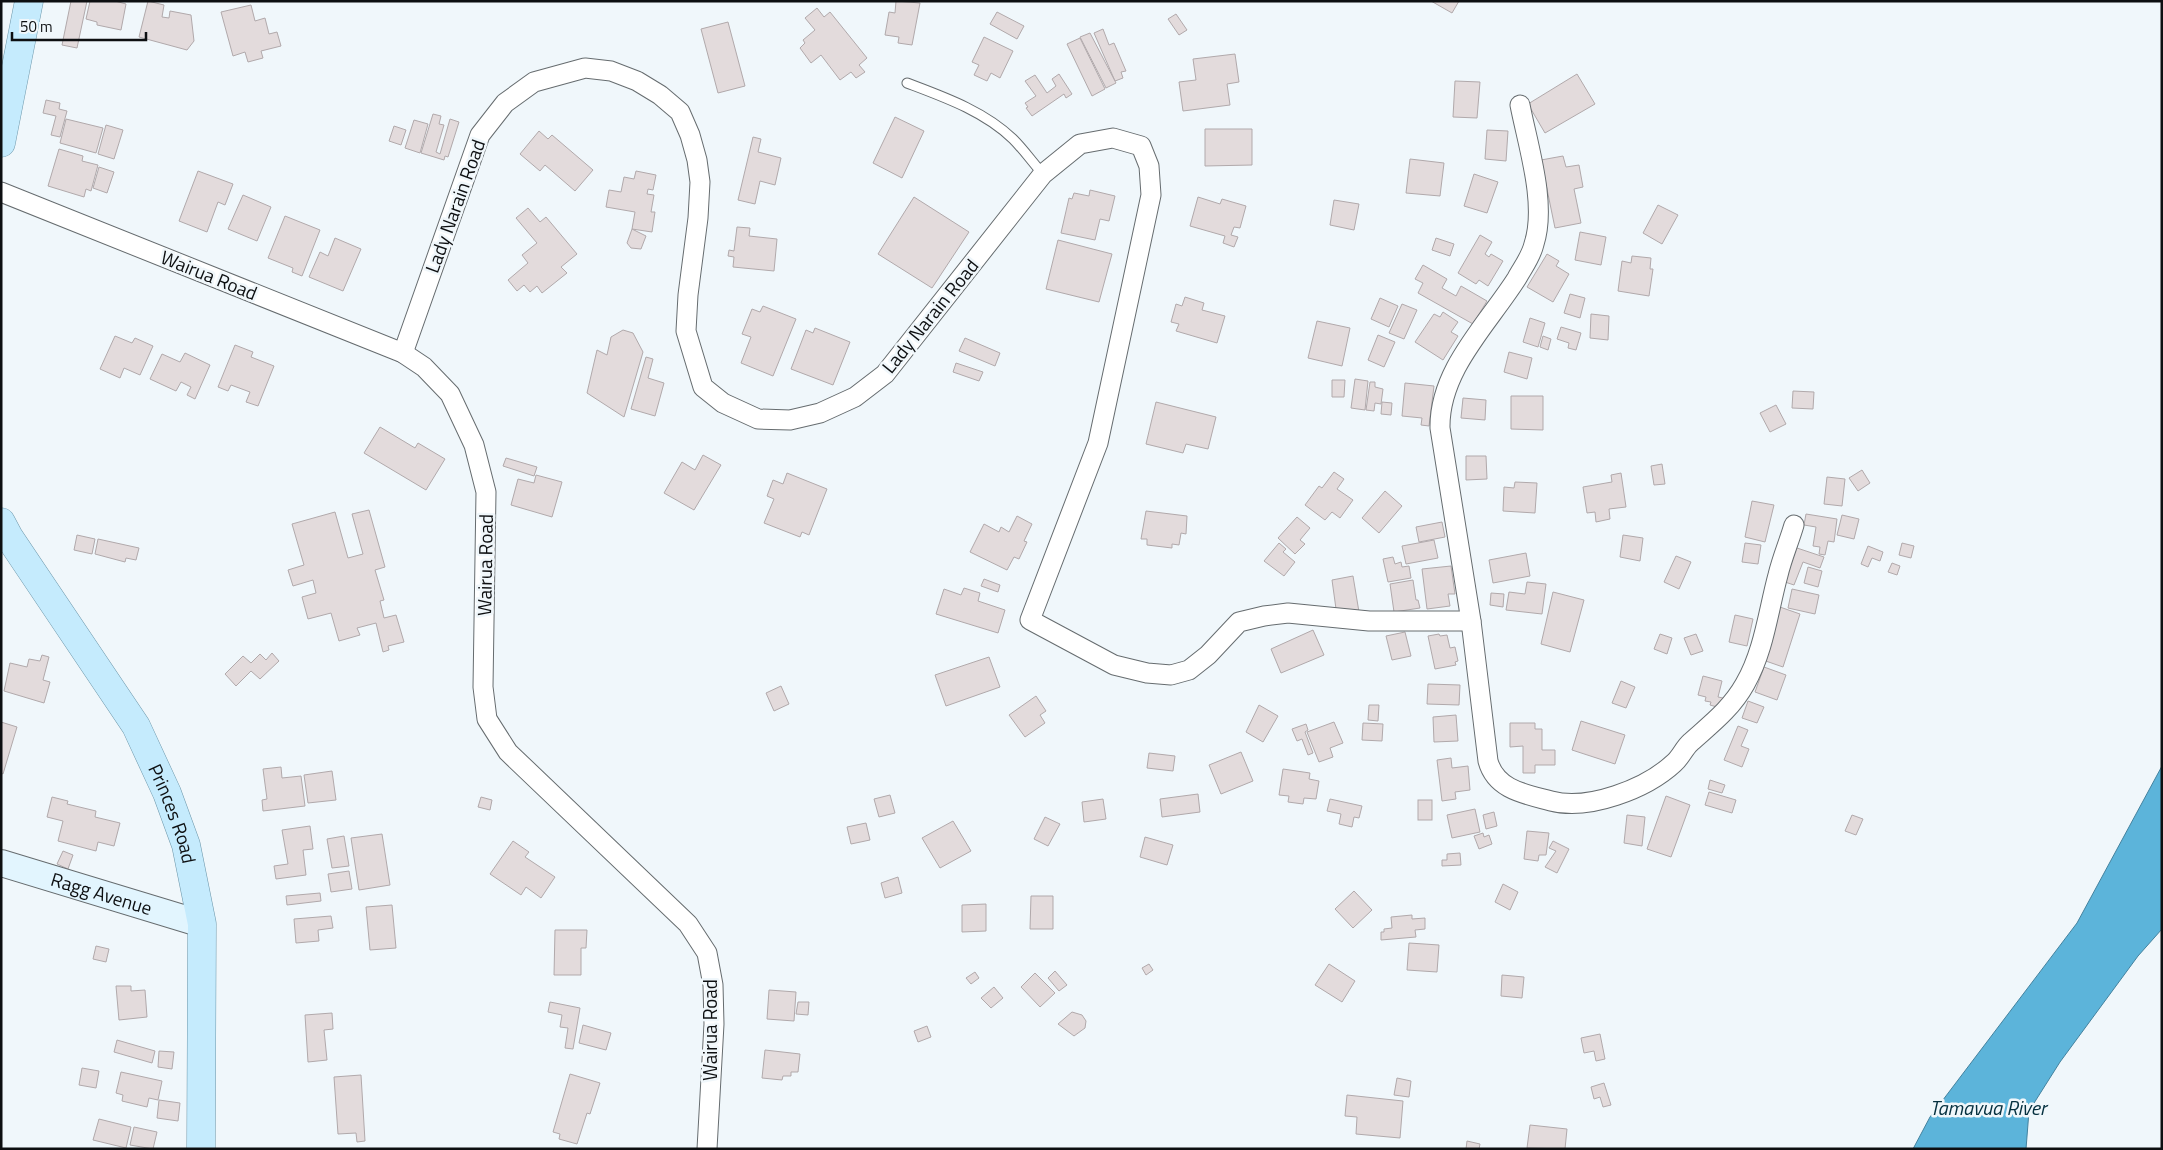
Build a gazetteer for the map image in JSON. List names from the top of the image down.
{
  "streets": {
    "main road": ["Princes Road", "Ragg Avenue"],
    "street": ["Lady Narain Road", "Wairua Road"]
  },
  "crossings": [
    ["Lady Narain Road", "Wairua Road"],
    ["Princes Road", "Ragg Avenue"]
  ],
  "water": ["Tamavua River"],
  "scale_bar": "50 m"
}
